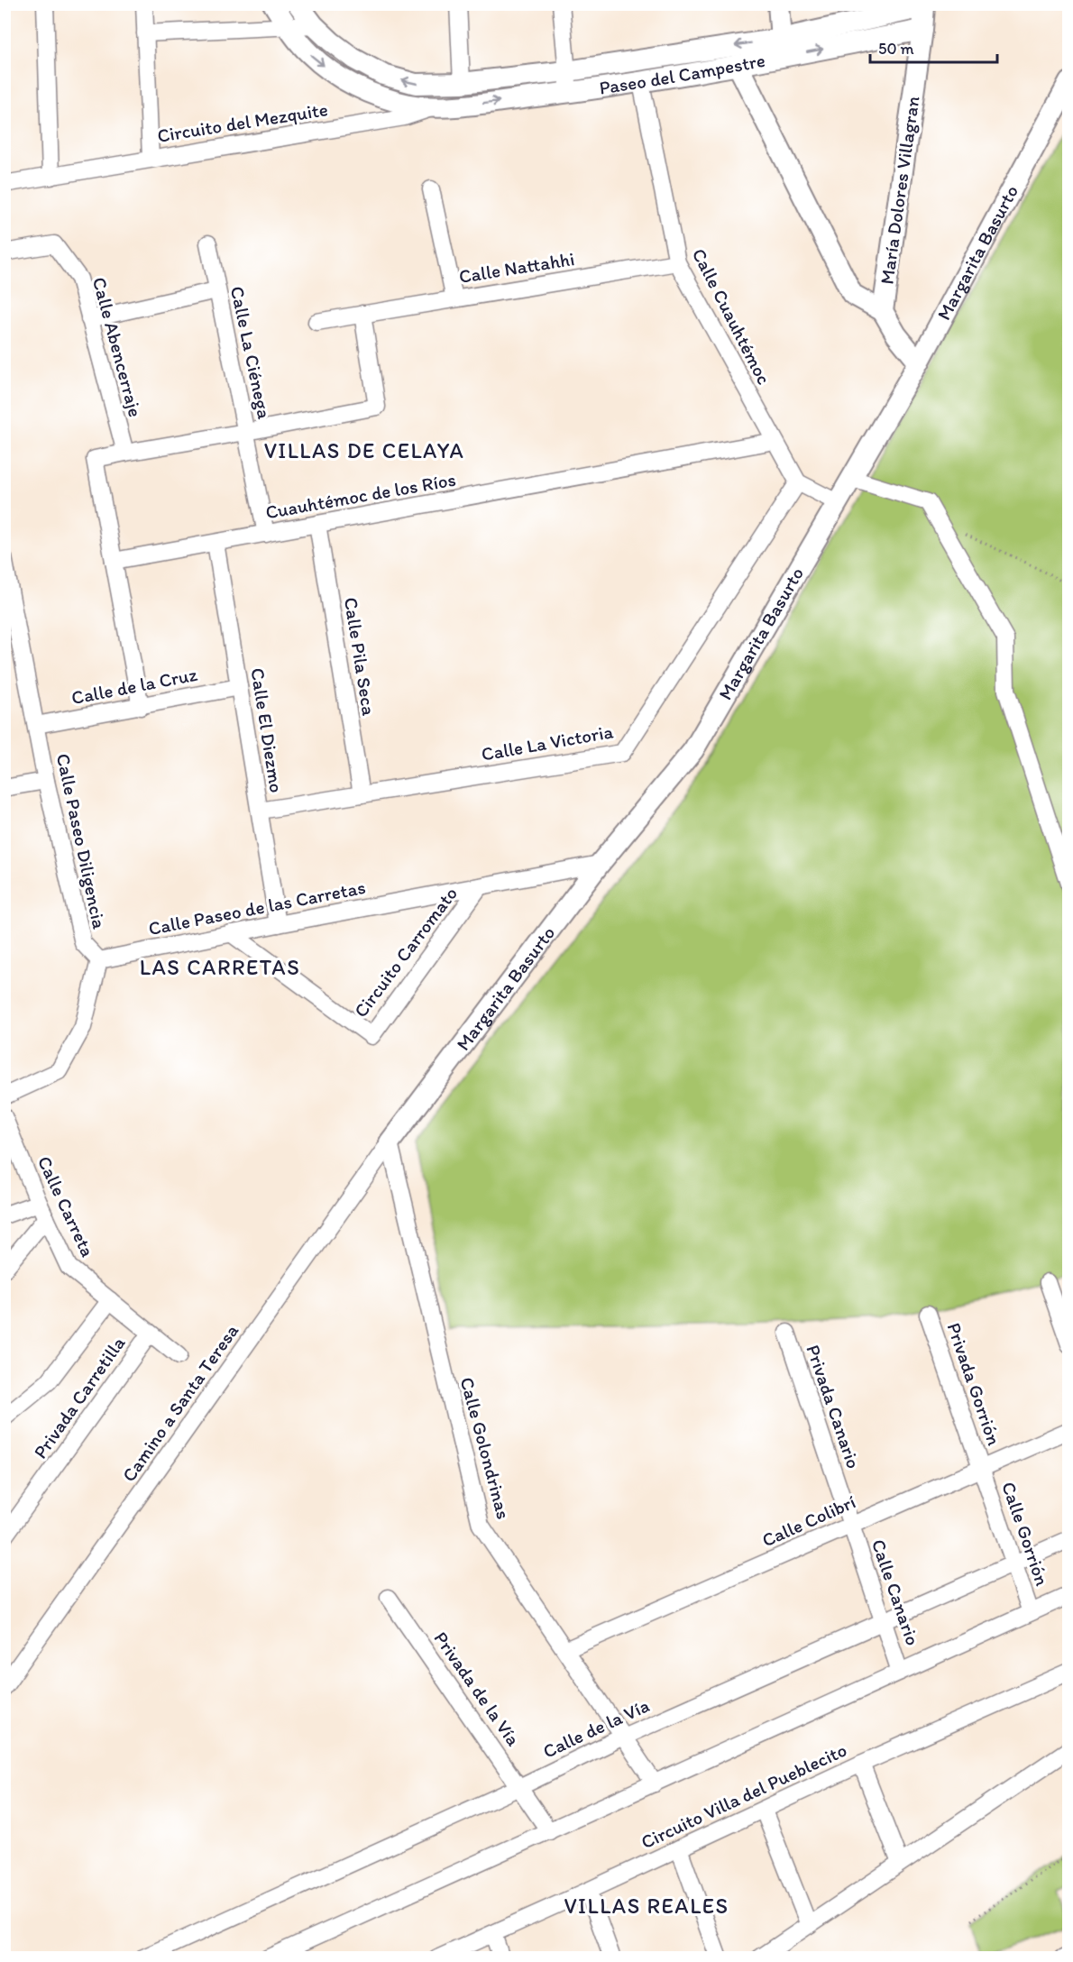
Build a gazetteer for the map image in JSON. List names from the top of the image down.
{
  "streets": {
    "street": [
      "Paseo del Campestre",
      "Circuito del Mezquite",
      "María Dolores Villagran",
      "Margarita Basurto",
      "Calle Nattahhi",
      "Calle Cuauhtémoc",
      "Calle Abencerraje",
      "Calle La Ciénega",
      "Cuauhtémoc de los Ríos",
      "Calle Pila Seca",
      "Calle de la Cruz",
      "Calle El Diezmo",
      "Calle La Victoria",
      "Calle Paseo Diligencia",
      "Calle Paseo de las Carretas",
      "Circuito Carromato",
      "Calle Carreta",
      "Privada Gorrión",
      "Privada Carretilla",
      "Camino a Santa Teresa",
      "Privada Canario",
      "Calle Golondrinas",
      "Calle Colibrí",
      "Calle Gorrión",
      "Calle Canario",
      "Privada de la Vía",
      "Calle de la Vía",
      "Circuito Villa del Pueblecito"
    ]
  },
  "crossings": [
    ["Paseo del Campestre", "Circuito del Mezquite"],
    ["Paseo del Campestre", "María Dolores Villagran"],
    ["Paseo del Campestre", "Calle Cuauhtémoc"],
    ["María Dolores Villagran", "Margarita Basurto"],
    ["Margarita Basurto", "Calle Paseo de las Carretas"],
    ["Margarita Basurto", "Camino a Santa Teresa"],
    ["Margarita Basurto", "Calle Golondrinas"],
    ["Calle Nattahhi", "Calle Cuauhtémoc"],
    ["Calle Cuauhtémoc", "Cuauhtémoc de los Ríos"],
    ["Calle Cuauhtémoc", "Calle La Victoria"],
    ["Calle La Ciénega", "Cuauhtémoc de los Ríos"],
    ["Cuauhtémoc de los Ríos", "Calle Pila Seca"],
    ["Cuauhtémoc de los Ríos", "Calle El Diezmo"],
    ["Calle Pila Seca", "Calle La Victoria"],
    ["Calle de la Cruz", "Calle El Diezmo"],
    ["Calle de la Cruz", "Calle Paseo Diligencia"],
    ["Calle El Diezmo", "Calle La Victoria"],
    ["Calle El Diezmo", "Calle Paseo de las Carretas"],
    ["Calle Paseo Diligencia", "Calle Paseo de las Carretas"],
    ["Calle Paseo de las Carretas", "Circuito Carromato"],
    ["Calle Carreta", "Privada Carretilla"],
    ["Privada Gorrión", "Calle Colibrí"],
    ["Privada Gorrión", "Calle Gorrión"],
    ["Camino a Santa Teresa", "Calle Golondrinas"],
    ["Privada Canario", "Calle Colibrí"],
    ["Privada Canario", "Calle Canario"],
    ["Calle Golondrinas", "Calle Colibrí"],
    ["Calle Golondrinas", "Calle de la Vía"],
    ["Calle Colibrí", "Calle Gorrión"],
    ["Calle Colibrí", "Calle Canario"],
    ["Calle Gorrión", "Calle de la Vía"],
    ["Calle Canario", "Calle de la Vía"],
    ["Privada de la Vía", "Calle de la Vía"]
  ],
  "districts": ["VILLAS DE CELAYA", "LAS CARRETAS", "VILLAS REALES"],
  "scale_bar": "50 m"
}
